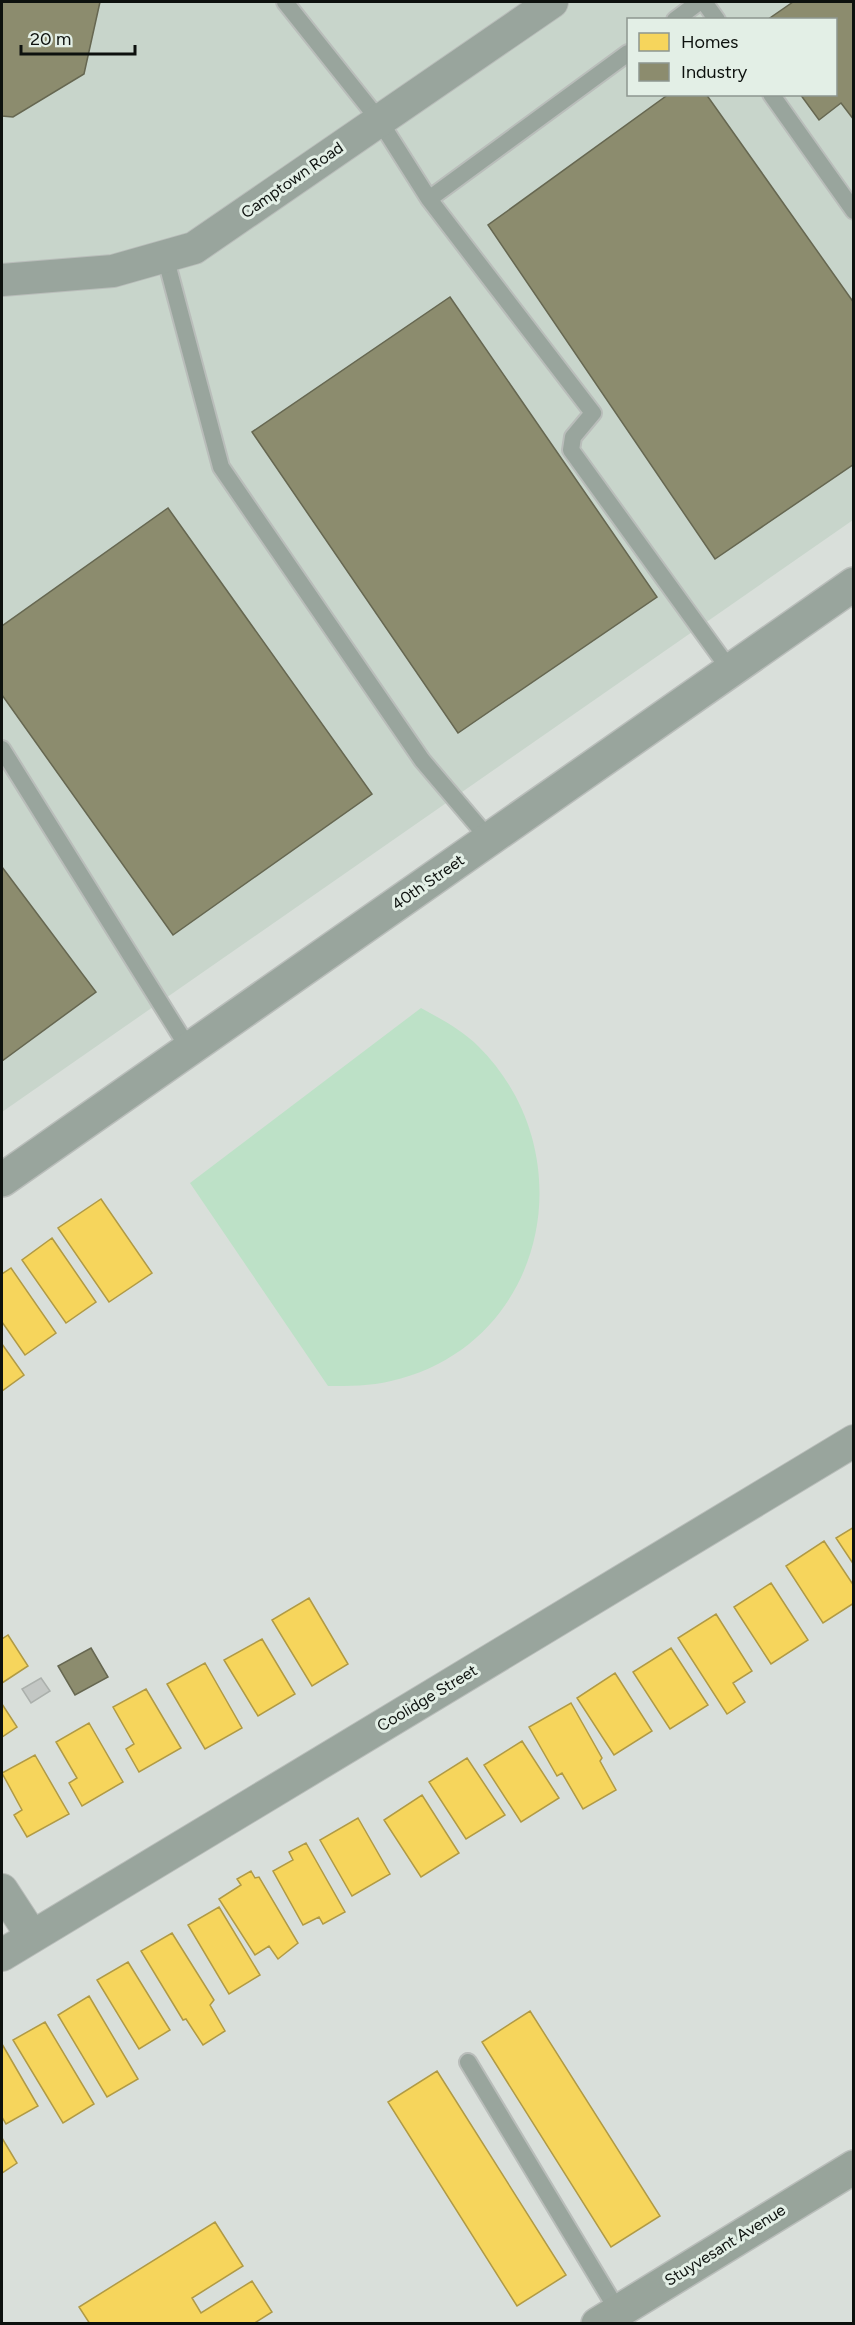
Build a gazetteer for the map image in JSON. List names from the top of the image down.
{
  "streets": {
    "main road": ["Stuyvesant Avenue"],
    "street": ["Camptown Road", "40th Street", "Coolidge Street"]
  },
  "legend": ["Homes", "Industry"],
  "scale_bar": "20 m"
}
